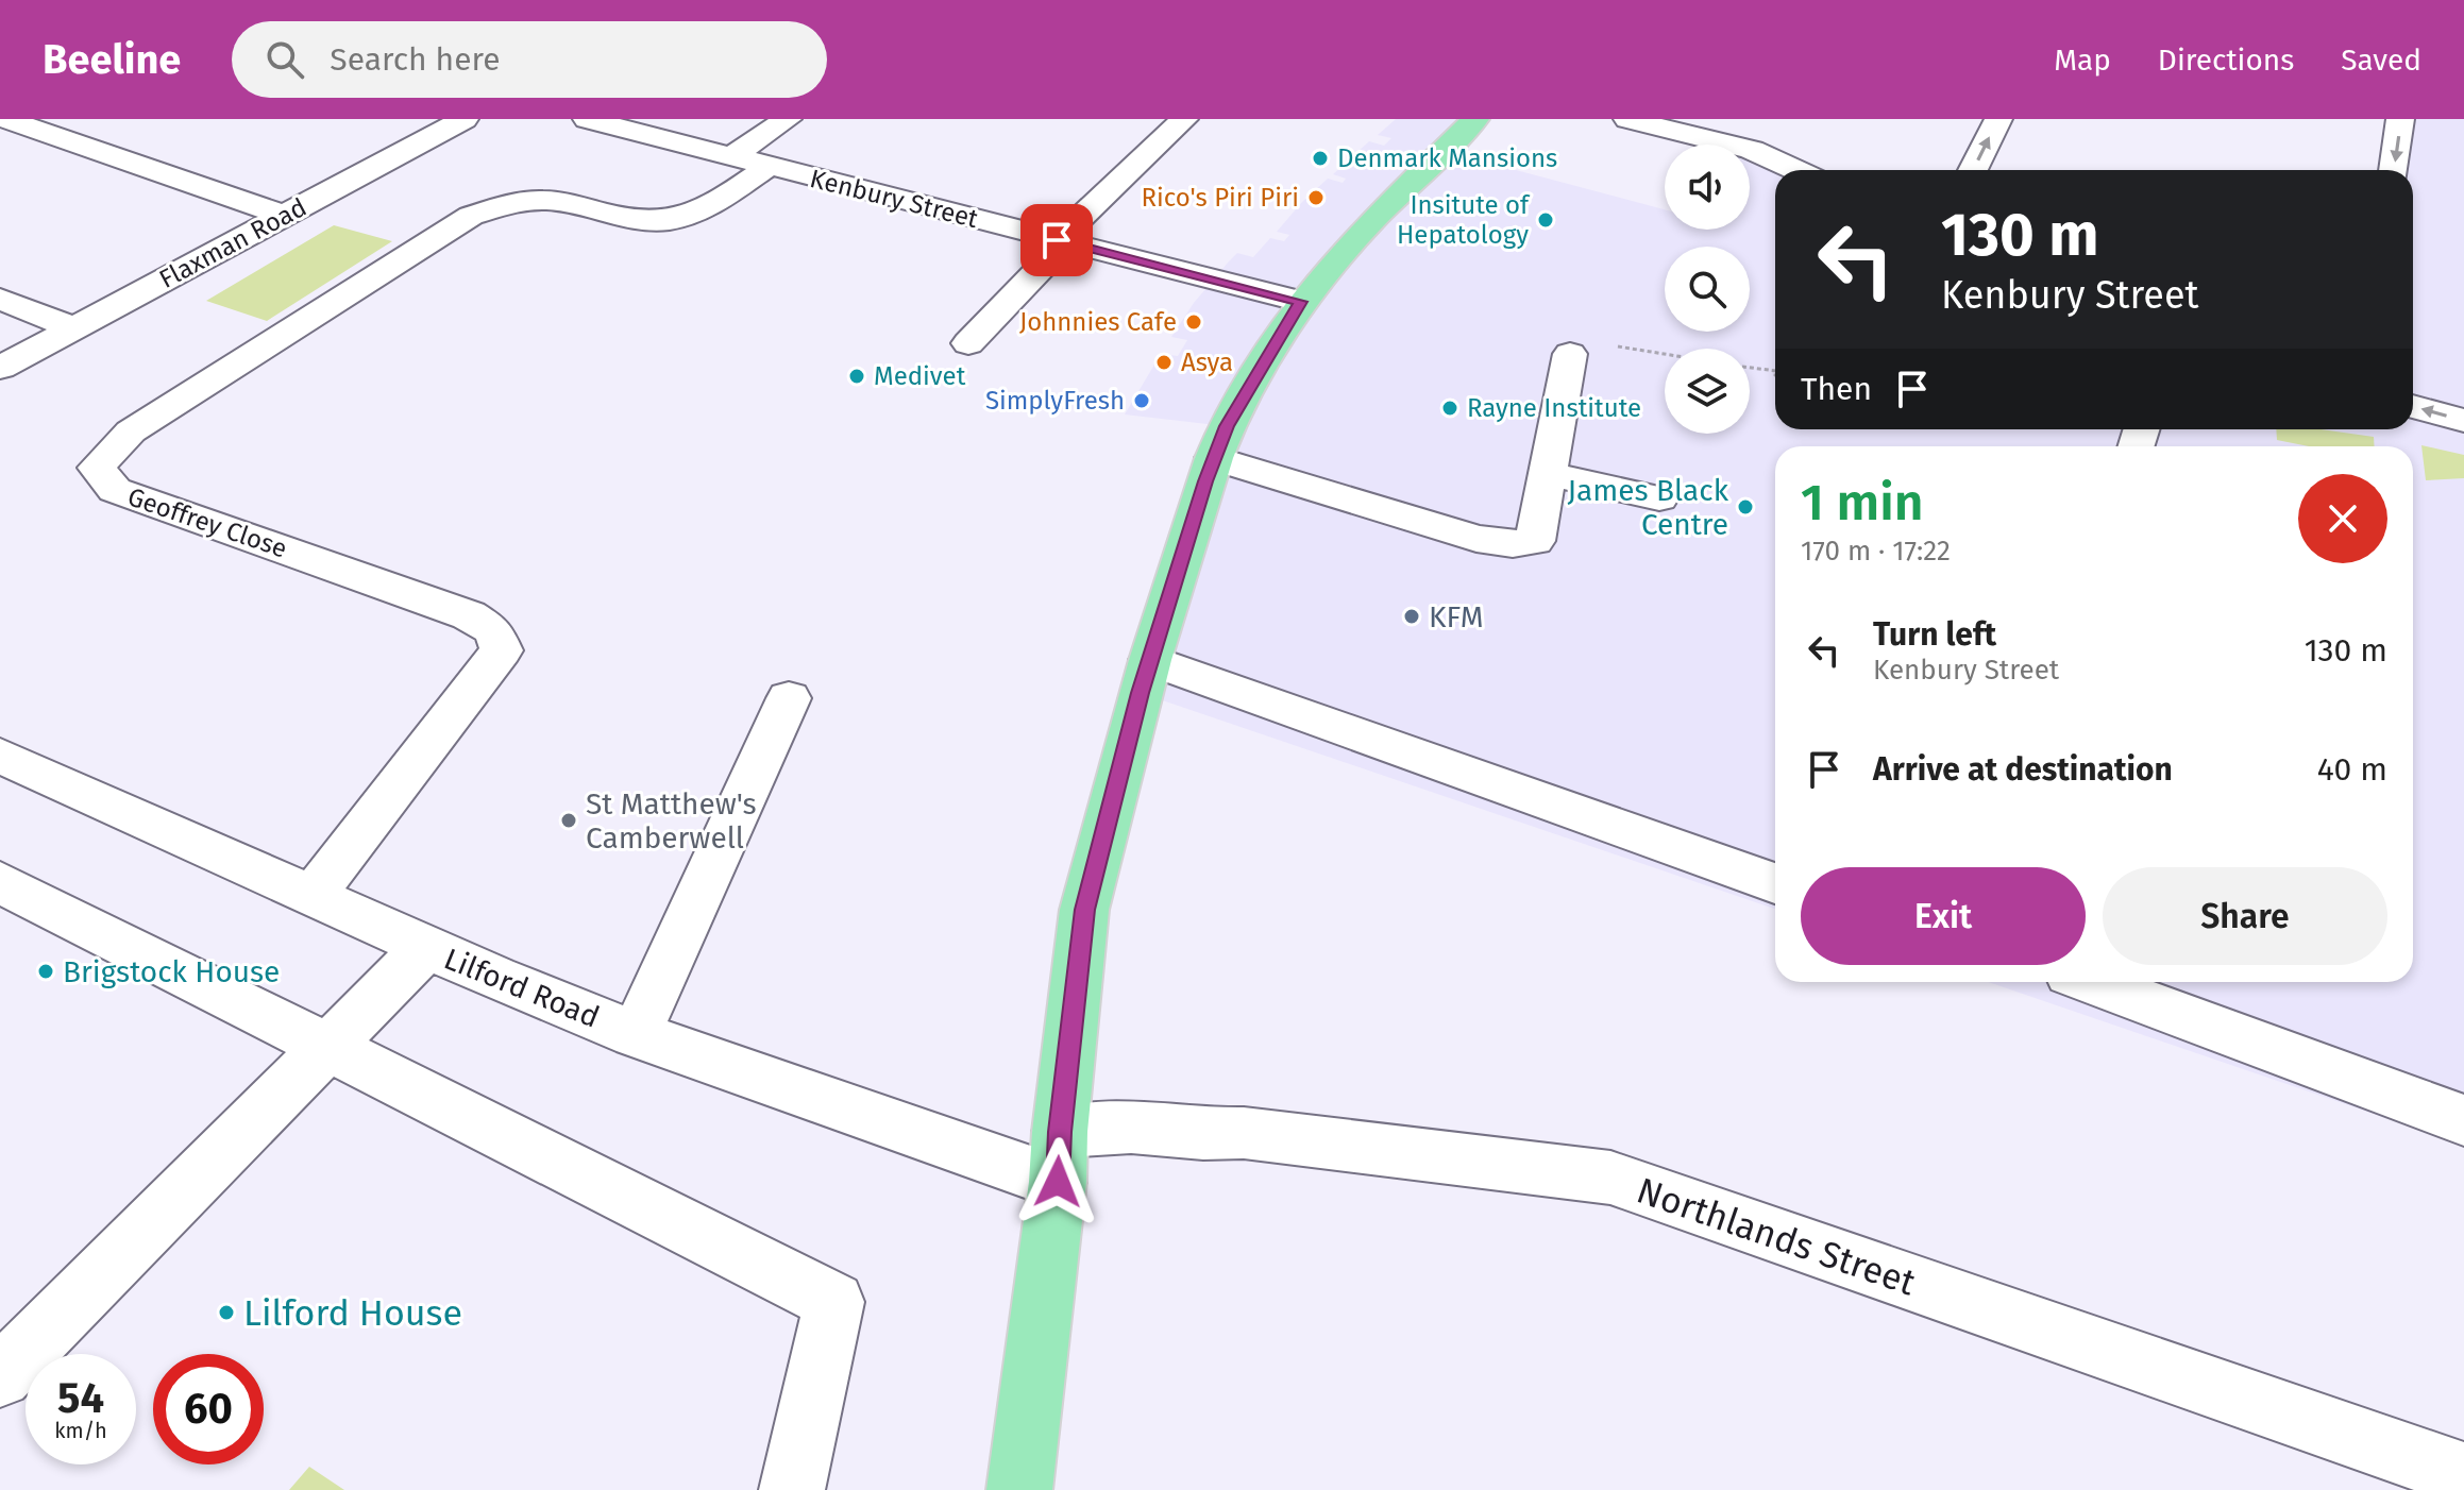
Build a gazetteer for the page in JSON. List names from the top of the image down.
{
  "streets": {
    "street": [
      "Kenbury Street",
      "Flaxman Road",
      "Geoffrey Close",
      "Lilford Road",
      "Northlands Street"
    ]
  },
  "crossings": [
    ["Kenbury Street", "Geoffrey Close"],
    ["Geoffrey Close", "Lilford Road"],
    ["Lilford Road", "Northlands Street"]
  ],
  "places": [
    "Denmark Mansions",
    "Rico's Piri Piri",
    "Insitute of Hepatology",
    "Johnnies Cafe",
    "Asya",
    "Medivet",
    "SimplyFresh",
    "Rayne Institute",
    "James Black Centre",
    "KFM",
    "St Matthew's Camberwell",
    "Brigstock House",
    "Lilford House"
  ],
  "page": {
    "header": "Beeline",
    "search": "Search here",
    "nav": ["Map", "Directions", "Saved"],
    "turn": ["130 m", "Kenbury Street"],
    "then": "Then",
    "heading": ["1 min", "170 m · 17:22"],
    "list": [
      {
        "name": "Turn left",
        "note": "Kenbury Street",
        "value": "130 m"
      },
      {
        "name": "Arrive at destination",
        "value": "40 m"
      }
    ],
    "buttons": ["Exit", "Share"],
    "speed": "54 km/h",
    "limit": "60"
  }
}
